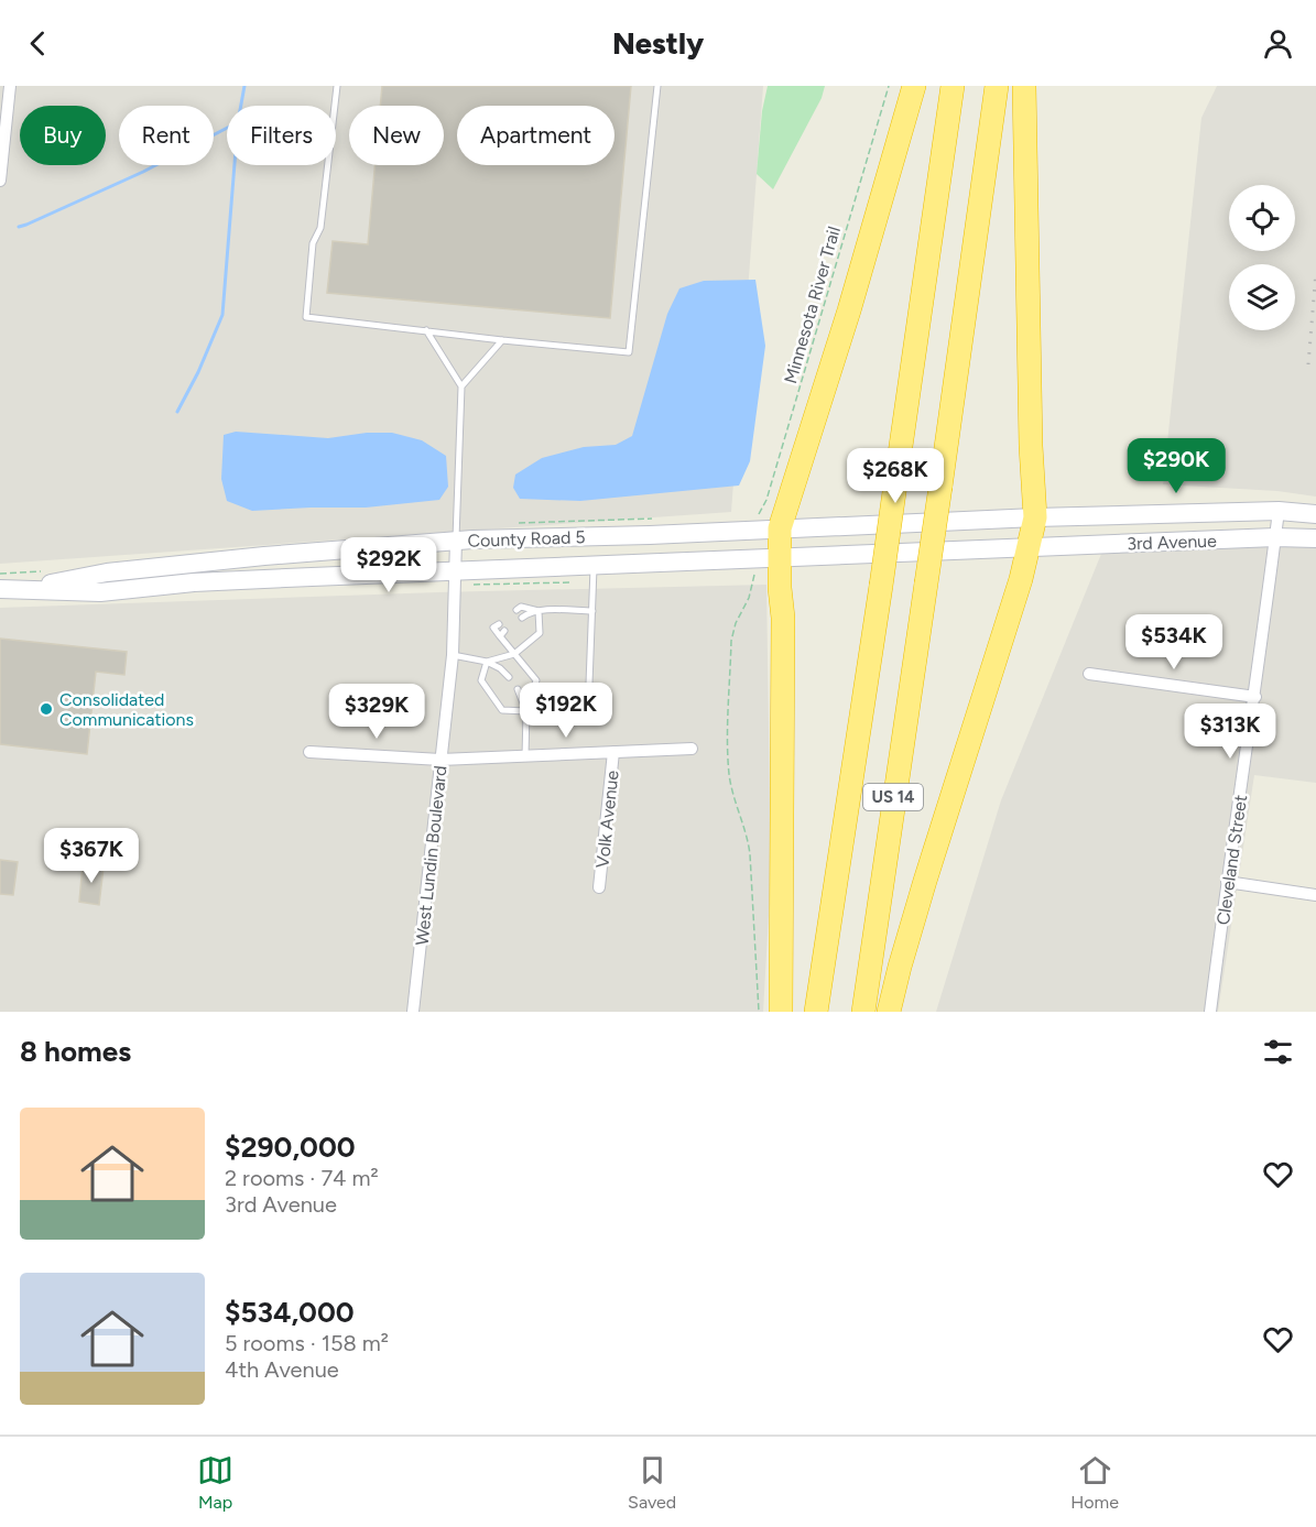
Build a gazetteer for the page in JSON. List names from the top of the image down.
{
  "streets": {
    "highway": ["US 14"],
    "street": [
      "County Road 5",
      "3rd Avenue",
      "Volk Avenue",
      "West Lundin Boulevard",
      "Cleveland Street"
    ],
    "path": ["Minnesota River Trail"]
  },
  "crossings": [
    ["Minnesota River Trail", "County Road 5"],
    ["County Road 5", "3rd Avenue"],
    ["County Road 5", "West Lundin Boulevard"],
    ["3rd Avenue", "Cleveland Street"],
    ["Volk Avenue", "West Lundin Boulevard"]
  ],
  "places": ["Consolidated Communications"],
  "page": {
    "header": "Nestly",
    "chip": [
      "Buy",
      "Rent",
      "Filters",
      "New",
      "Apartment"
    ],
    "price": [
      "$290K",
      "$268K",
      "$292K",
      "$534K",
      "$192K",
      "$329K",
      "$313K",
      "$367K"
    ],
    "heading": "8 homes",
    "list": [
      {
        "name": "$290,000",
        "note": "2 rooms · 74 m² · 3rd Avenue"
      },
      {
        "name": "$534,000",
        "note": "5 rooms · 158 m² · 4th Avenue"
      }
    ],
    "tabs": ["Map", "Saved", "Home"]
  }
}
